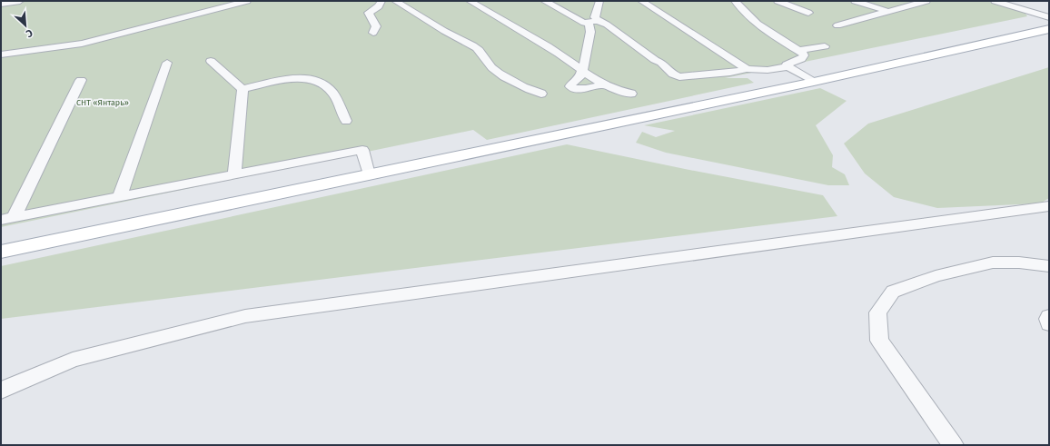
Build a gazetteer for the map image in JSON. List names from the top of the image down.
{
  "parks": ["СНТ «Янтарь»"],
  "north": "bottom right"
}
